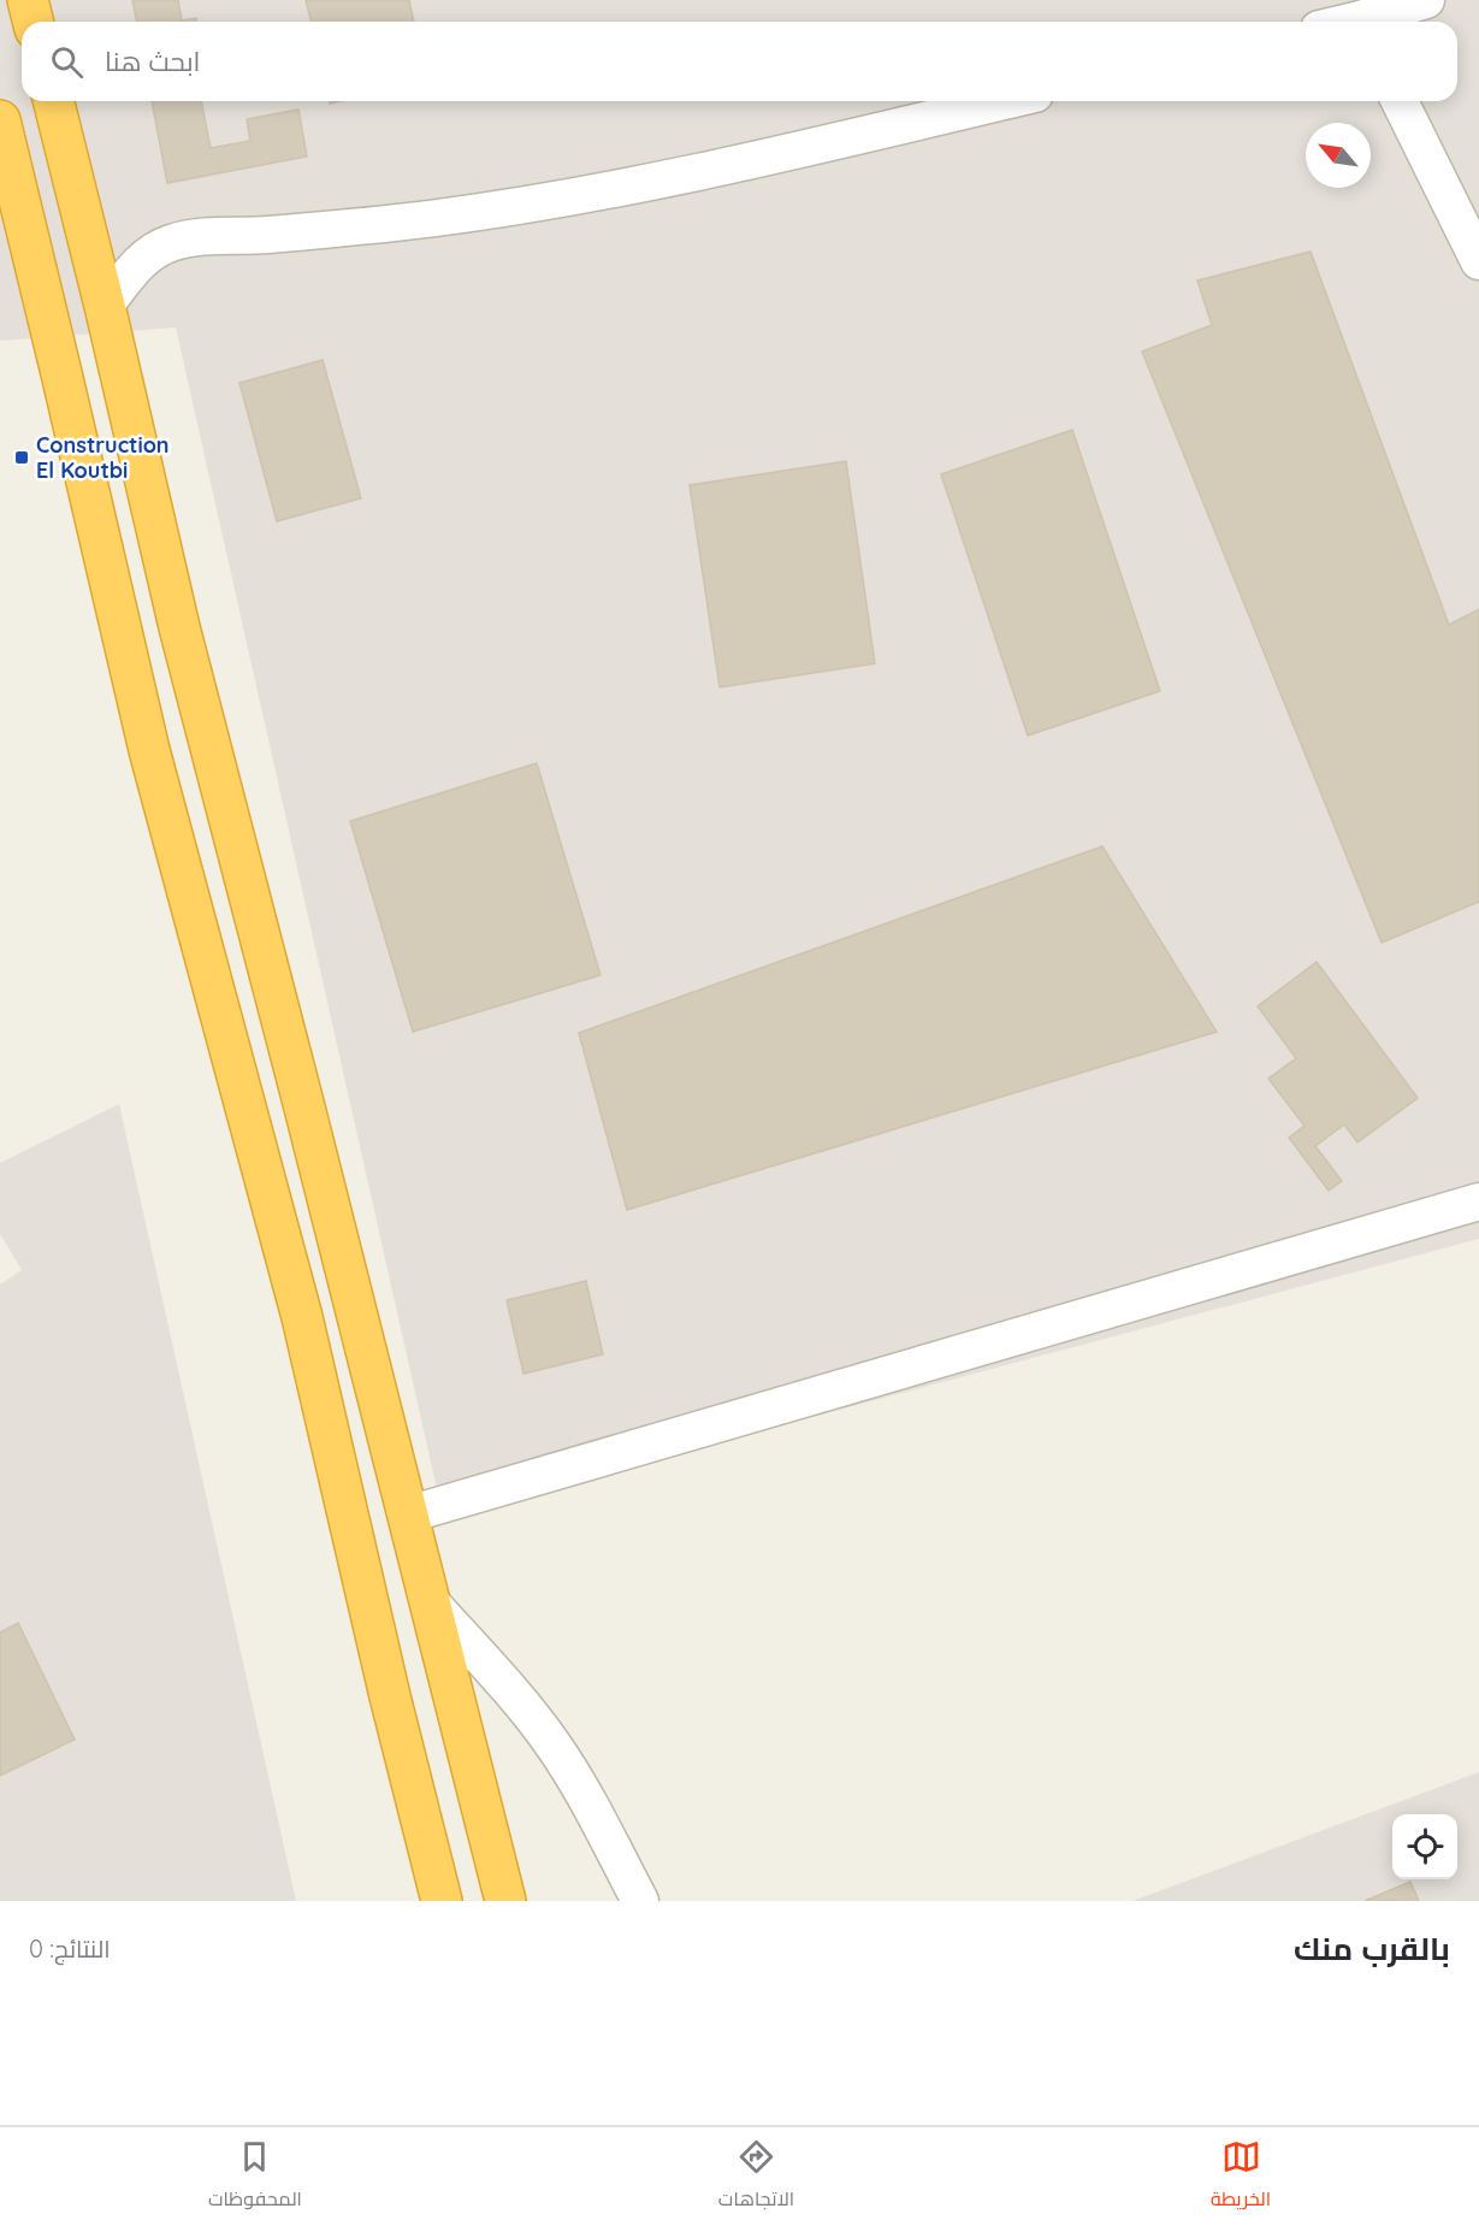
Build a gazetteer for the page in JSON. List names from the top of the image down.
{
  "places": {
    "transit": ["Construction El Koutbi"]
  },
  "north": "top left",
  "page": {
    "search": "ابحث هنا",
    "heading": ["بالقرب منك", "النتائج: 0"],
    "nav": ["الخريطة", "الاتجاهات", "المحفوظات"]
  }
}
